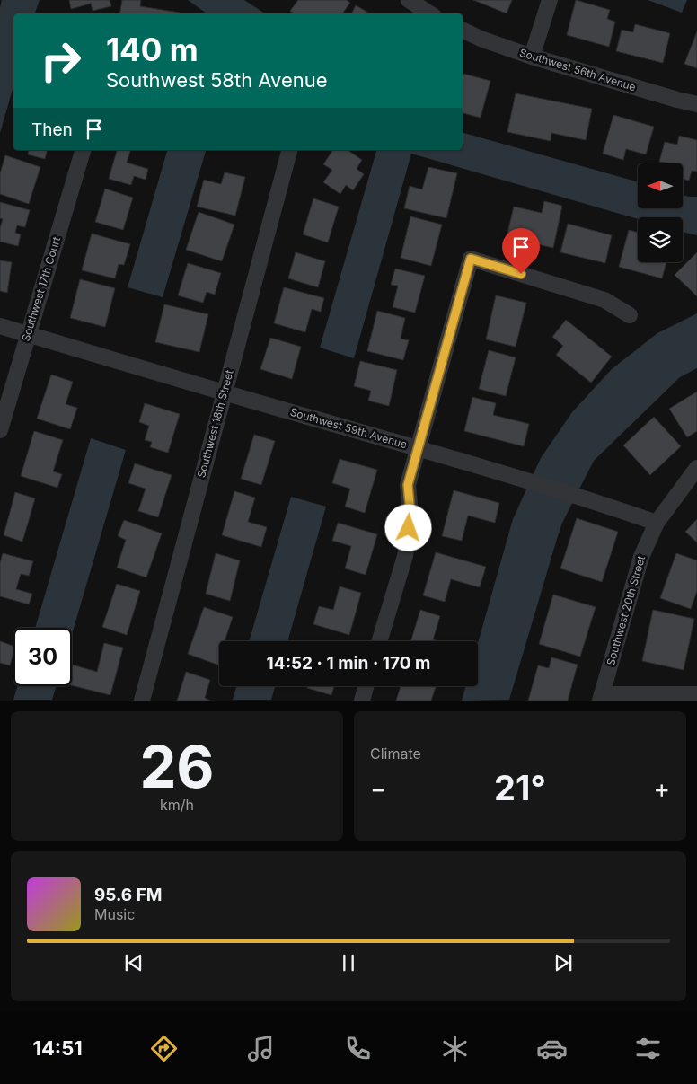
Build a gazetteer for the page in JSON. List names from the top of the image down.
{
  "streets": {
    "street": [
      "Southwest 56th Avenue",
      "Southwest 17th Court",
      "Southwest 18th Street",
      "Southwest 59th Avenue",
      "Southwest 20th Street"
    ]
  },
  "crossings": [
    ["Southwest 17th Court", "Southwest 59th Avenue"],
    ["Southwest 18th Street", "Southwest 59th Avenue"],
    ["Southwest 59th Avenue", "Southwest 20th Street"]
  ],
  "north": "left",
  "page": {
    "turn": ["140 m", "Southwest 58th Avenue"],
    "then": "Then",
    "limit": "30",
    "trip": "14:52 · 1 min · 170 m",
    "tile": [
      ["26", "km/h"],
      "Climate"
    ],
    "heat": ["−", "21°", "+"],
    "song": ["95.6 FM", "Music"],
    "tabs": "14:51"
  }
}
